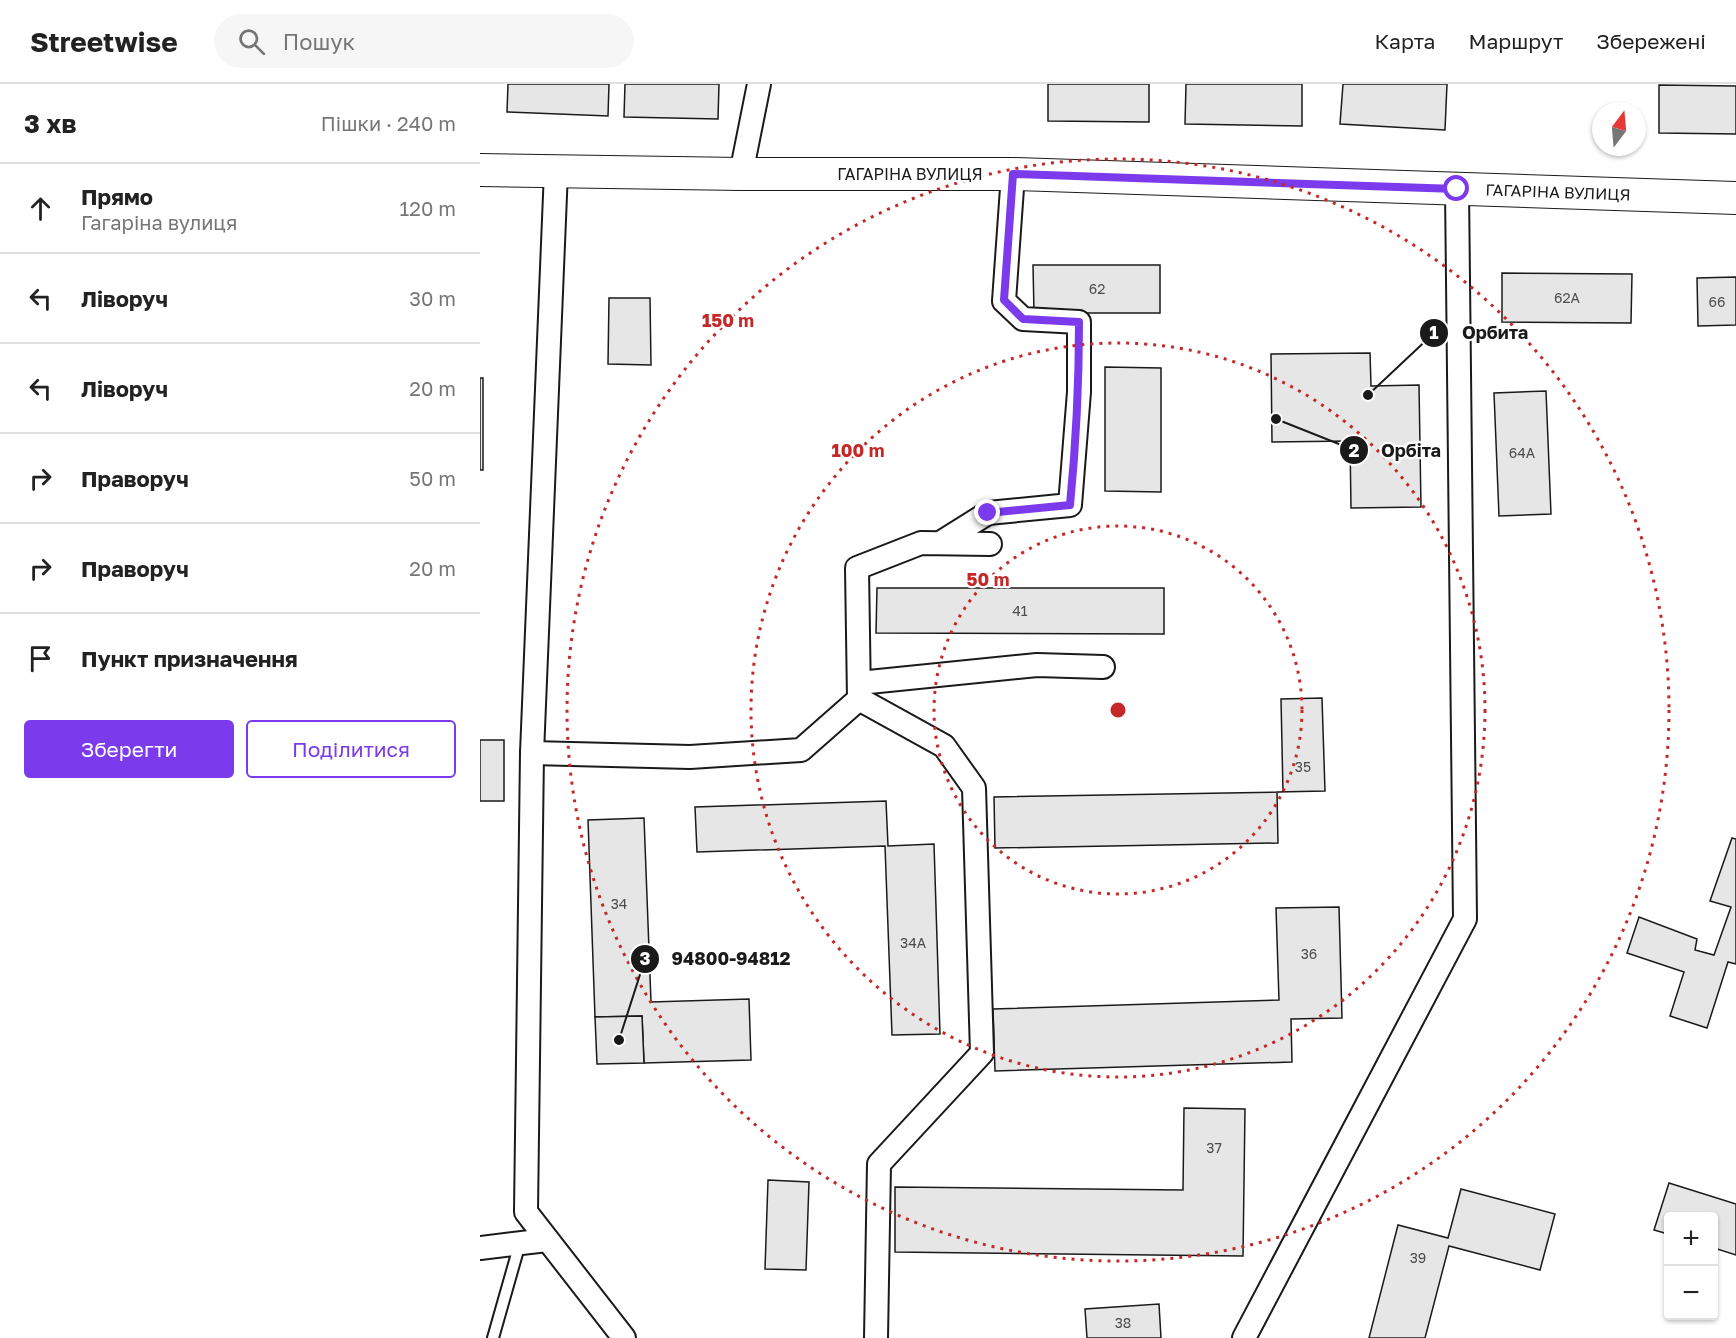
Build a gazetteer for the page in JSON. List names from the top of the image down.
{
  "streets": {
    "main road": ["ГАГАРІНА ВУЛИЦЯ"]
  },
  "places": ["Орбита", "Орбіта", "94800-94812"],
  "house_numbers": [
    "62",
    "62А",
    "66",
    "64А",
    "41",
    "35",
    "34",
    "34А",
    "36",
    "37",
    "39",
    "38"
  ],
  "north": "top",
  "page": {
    "header": "Streetwise",
    "search": "Пошук",
    "nav": ["Карта", "Маршрут", "Збережені"],
    "heading": ["3 хв", "Пішки · 240 m"],
    "list": [
      ["Прямо", "Гагаріна вулиця", "120 m"],
      ["Ліворуч", "30 m"],
      ["Ліворуч", "20 m"],
      ["Праворуч", "50 m"],
      ["Праворуч", "20 m"],
      "Пункт призначення"
    ],
    "buttons": ["Зберегти", "Поділитися"],
    "map_buttons": ["+", "−"]
  },
  "rings": ["150 m", "100 m", "50 m"]
}
